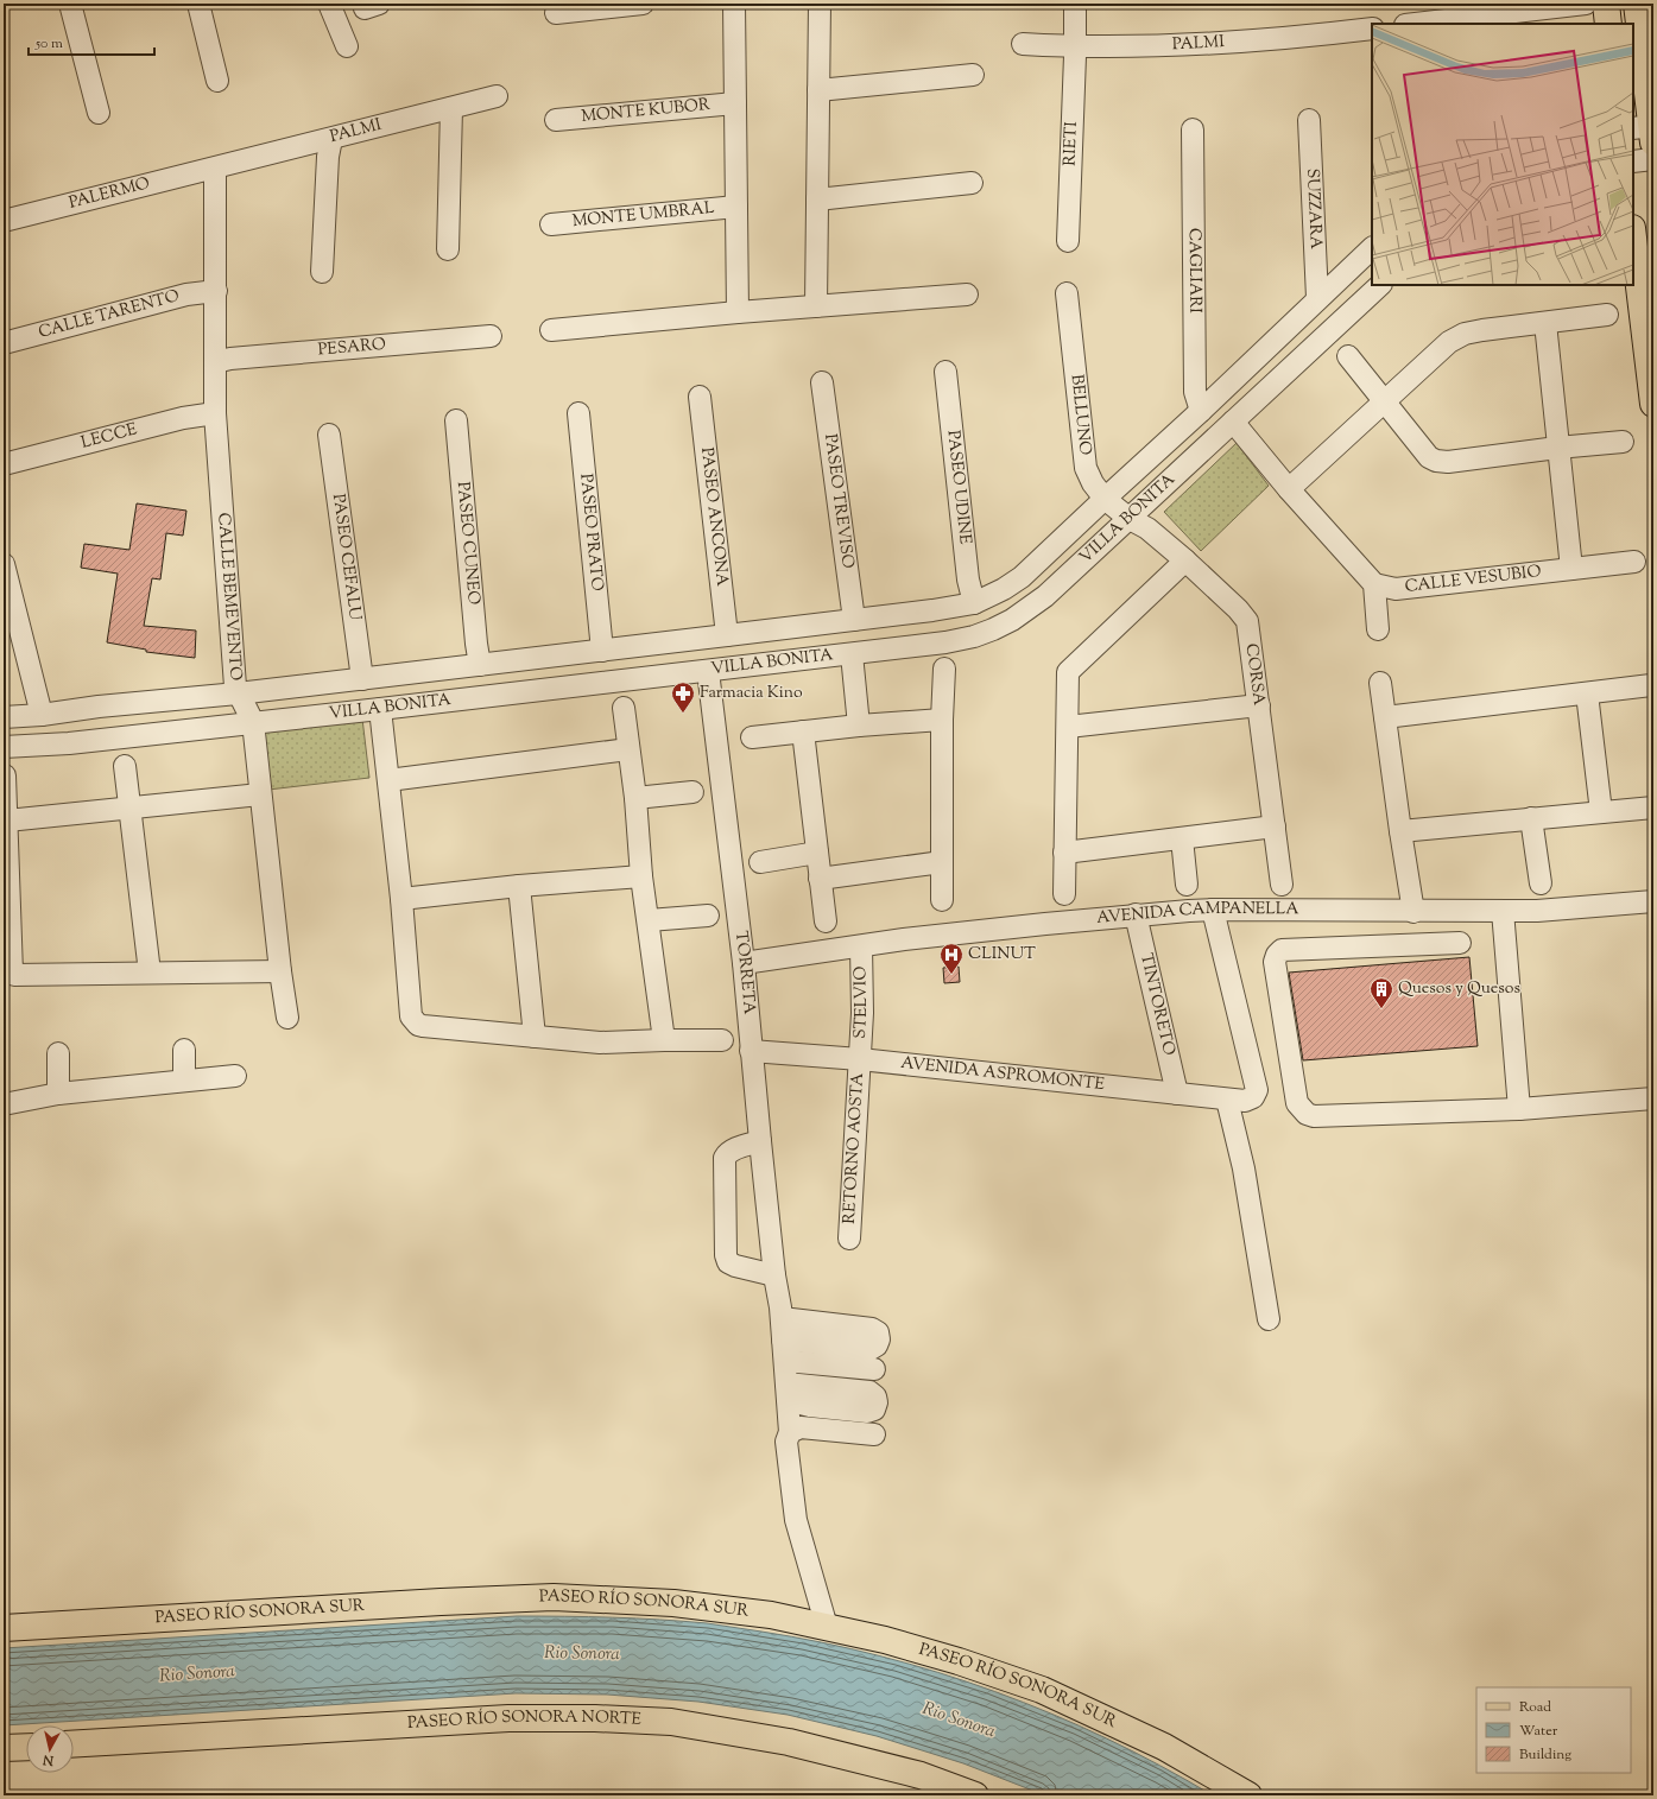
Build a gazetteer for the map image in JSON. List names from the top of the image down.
{
  "streets": {
    "main road": ["PASEO RÍO SONORA SUR", "PASEO RÍO SONORA NORTE"],
    "street": [
      "PALMI",
      "MONTE KUBOR",
      "RIETI",
      "PALERMO",
      "SUZZARA",
      "MONTE UMBRAL",
      "CAGLIARI",
      "CALLE TARENTO",
      "PESARO",
      "BELLUNO",
      "LECCE",
      "PASEO UDINE",
      "PASEO TREVISO",
      "PASEO ANCONA",
      "VILLA BONITA",
      "PASEO PRATO",
      "PASEO CUNEO",
      "PASEO CEFALU",
      "CALLE VESUBIO",
      "CALLE BEMEVENTO",
      "CORSA",
      "AVENIDA CAMPANELLA",
      "TORRETA",
      "STELVIO",
      "TINTORETO",
      "AVENIDA ASPROMONTE",
      "RETORNO AOSTA"
    ]
  },
  "crossings": [
    ["PALMI", "RIETI"],
    ["PALMI", "PALERMO"],
    ["PALMI", "CALLE BEMEVENTO"],
    ["PALERMO", "CALLE BEMEVENTO"],
    ["SUZZARA", "VILLA BONITA"],
    ["CAGLIARI", "VILLA BONITA"],
    ["CALLE TARENTO", "CALLE BEMEVENTO"],
    ["PESARO", "CALLE BEMEVENTO"],
    ["BELLUNO", "VILLA BONITA"],
    ["BELLUNO", "CORSA"],
    ["LECCE", "CALLE BEMEVENTO"],
    ["PASEO UDINE", "VILLA BONITA"],
    ["PASEO TREVISO", "VILLA BONITA"],
    ["PASEO ANCONA", "VILLA BONITA"],
    ["VILLA BONITA", "PASEO PRATO"],
    ["VILLA BONITA", "PASEO CUNEO"],
    ["VILLA BONITA", "PASEO CEFALU"],
    ["VILLA BONITA", "CALLE BEMEVENTO"],
    ["VILLA BONITA", "CORSA"],
    ["VILLA BONITA", "TORRETA"],
    ["AVENIDA CAMPANELLA", "TORRETA"],
    ["AVENIDA CAMPANELLA", "STELVIO"],
    ["AVENIDA CAMPANELLA", "TINTORETO"],
    ["AVENIDA CAMPANELLA", "AVENIDA ASPROMONTE"],
    ["TORRETA", "AVENIDA ASPROMONTE"],
    ["TORRETA", "PASEO RÍO SONORA SUR"],
    ["STELVIO", "AVENIDA ASPROMONTE"],
    ["STELVIO", "RETORNO AOSTA"],
    ["TINTORETO", "AVENIDA ASPROMONTE"],
    ["AVENIDA ASPROMONTE", "RETORNO AOSTA"]
  ],
  "water": ["Rio Sonora"],
  "places": {
    "pharmacy": ["Farmacia Kino"],
    "hospital": ["CLINUT"],
    "building": ["Quesos y Quesos"]
  },
  "legend": ["Road", "Water", "Building"],
  "scale_bar": "50 m",
  "north": "bottom"
}
